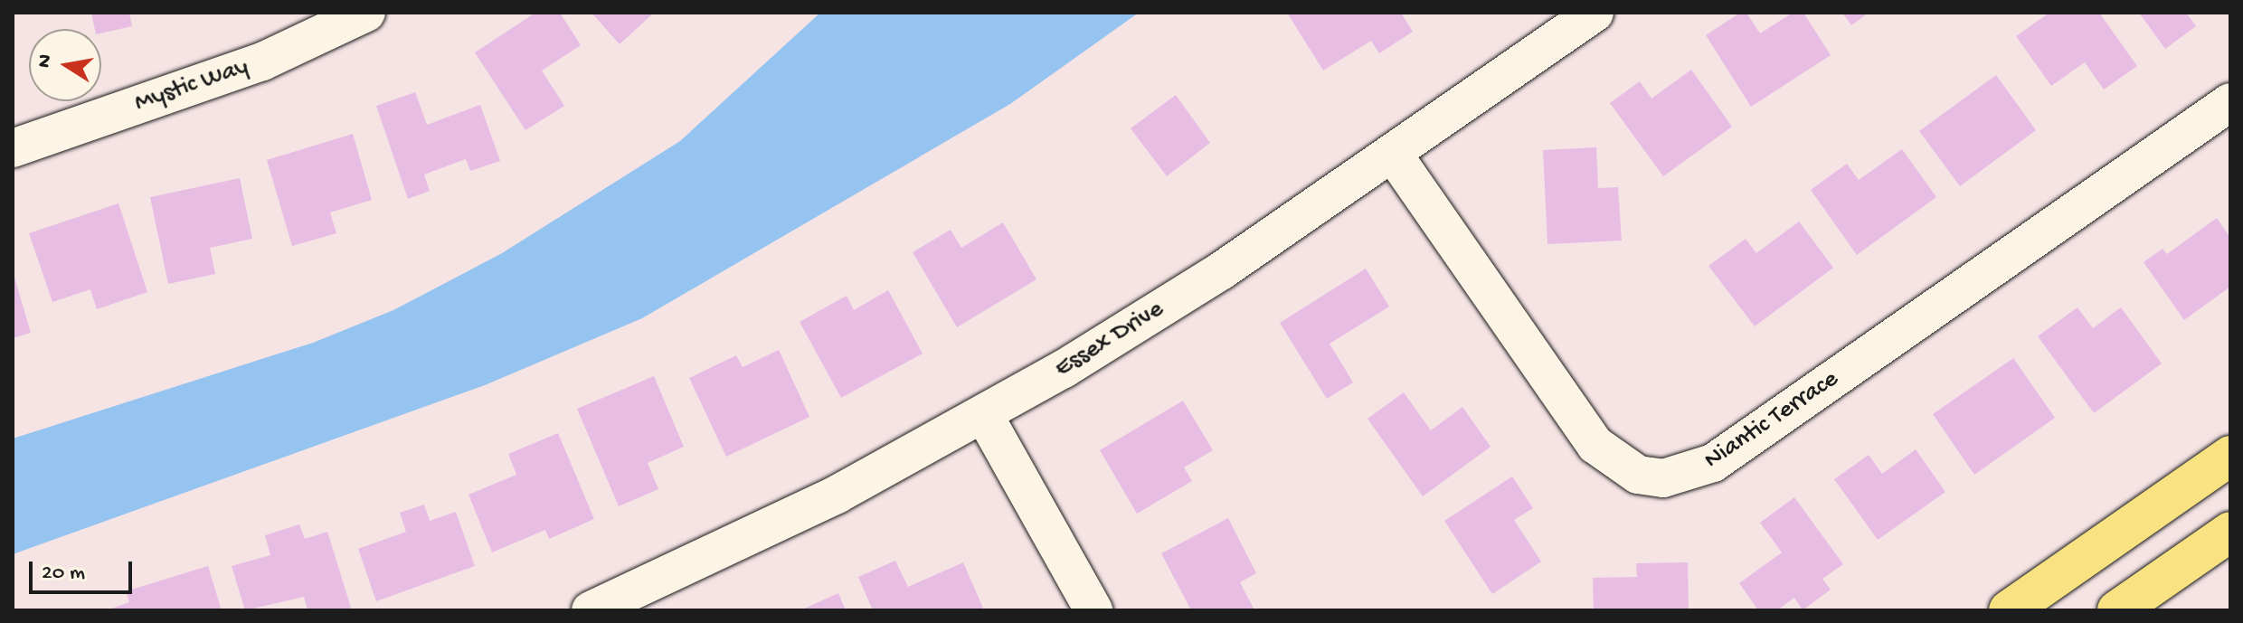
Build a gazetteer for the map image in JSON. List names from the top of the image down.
{
  "streets": {
    "street": ["Mystic Way", "Essex Drive", "Niantic Terrace"]
  },
  "crossings": [
    ["Essex Drive", "Niantic Terrace"]
  ],
  "scale_bar": "20 m",
  "north": "left"
}
